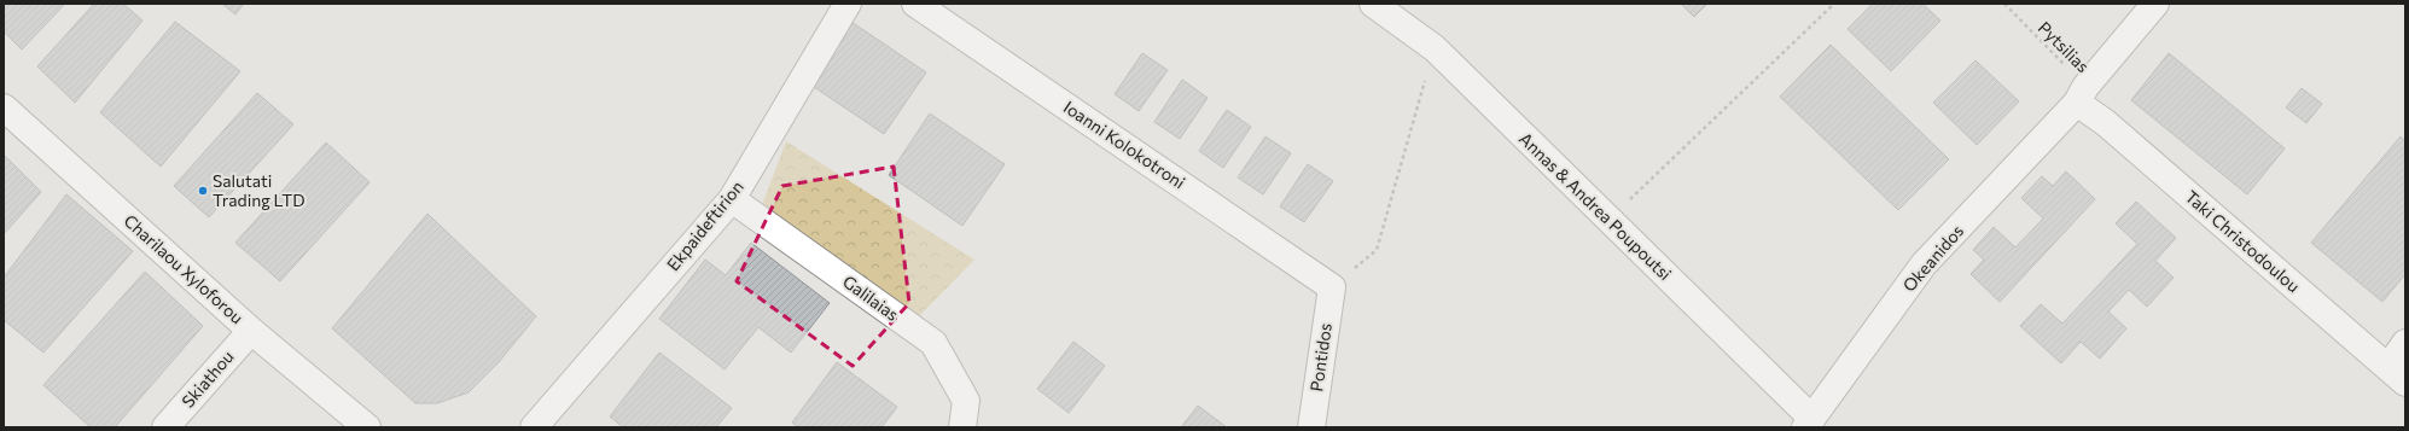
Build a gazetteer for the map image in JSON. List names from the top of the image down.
{
  "streets": {
    "street": [
      "Ioanni Kolokotroni",
      "Annas & Andrea Poupoutsi",
      "Ekpaideftirion",
      "Taki Christodoulou",
      "Okeanidos",
      "Charilaou Xyloforou",
      "Galilaias",
      "Pontidos",
      "Skiathou"
    ],
    "path": ["Pytsilias"]
  },
  "crossings": [
    ["Pytsilias", "Taki Christodoulou"],
    ["Pytsilias", "Okeanidos"],
    ["Ioanni Kolokotroni", "Pontidos"],
    ["Annas & Andrea Poupoutsi", "Okeanidos"],
    ["Ekpaideftirion", "Galilaias"],
    ["Taki Christodoulou", "Okeanidos"],
    ["Charilaou Xyloforou", "Skiathou"]
  ],
  "places": ["Salutati Trading LTD"]
}
